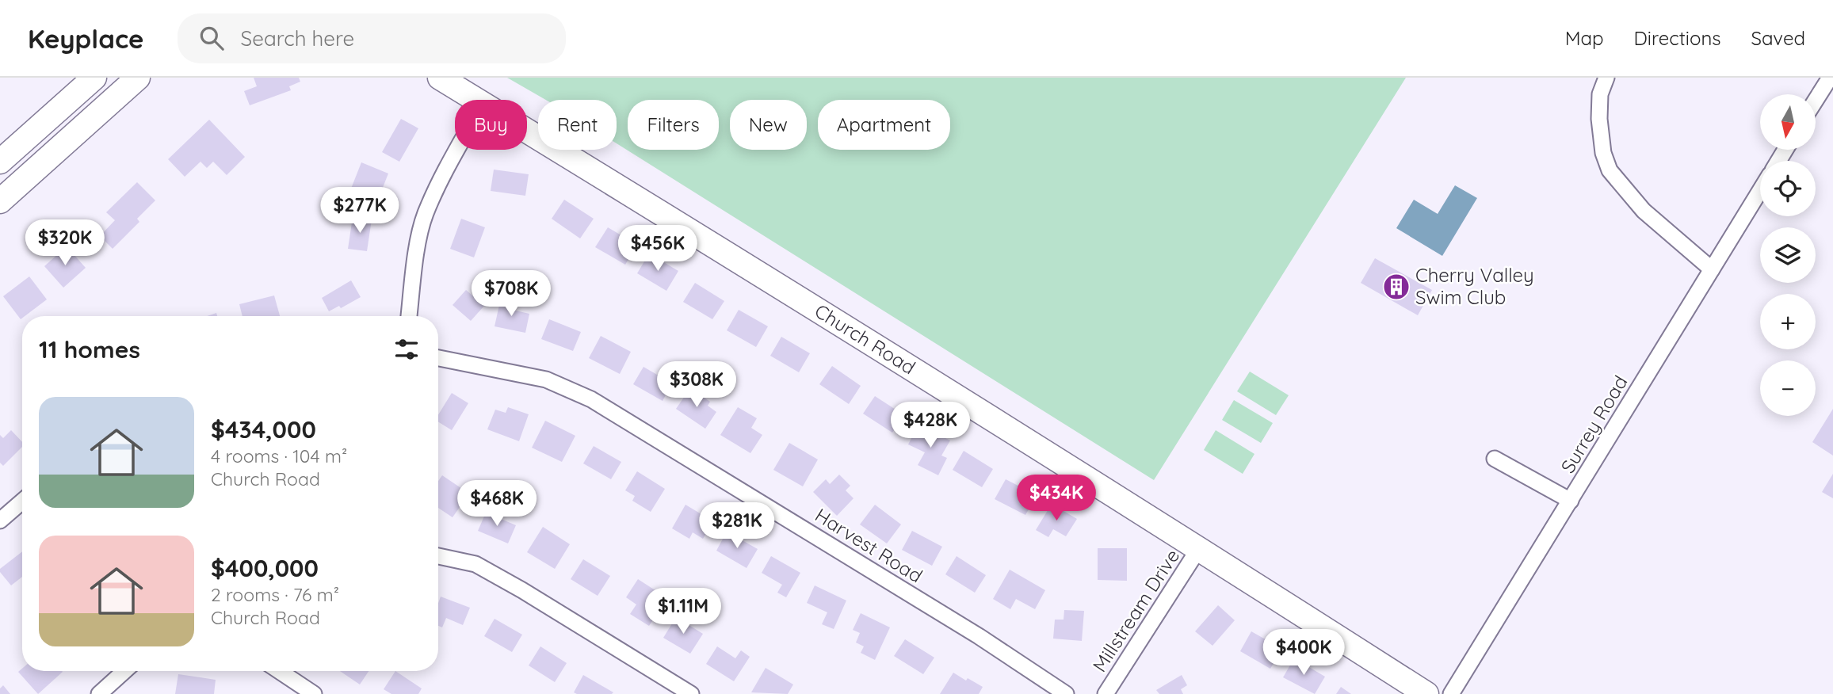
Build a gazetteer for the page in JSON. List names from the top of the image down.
{
  "streets": {
    "main road": ["Church Road"],
    "street": ["Surrey Road", "Harvest Road", "Millstream Drive"]
  },
  "crossings": [
    ["Church Road", "Millstream Drive"]
  ],
  "places": {
    "building": ["Cherry Valley Swim Club"]
  },
  "north": "bottom",
  "page": {
    "header": "Keyplace",
    "search": "Search here",
    "nav": ["Map", "Directions", "Saved"],
    "map_buttons": ["+", "−"],
    "chip": [
      "Buy",
      "Rent",
      "Filters",
      "New",
      "Apartment"
    ],
    "price": [
      "$277K",
      "$320K",
      "$456K",
      "$708K",
      "$308K",
      "$428K",
      "$434K",
      "$468K",
      "$281K",
      "$1.11M",
      "$400K"
    ],
    "heading": "11 homes",
    "list": [
      {
        "name": "$434,000",
        "note": "4 rooms · 104 m² · Church Road"
      },
      {
        "name": "$400,000",
        "note": "2 rooms · 76 m² · Church Road"
      }
    ]
  }
}
